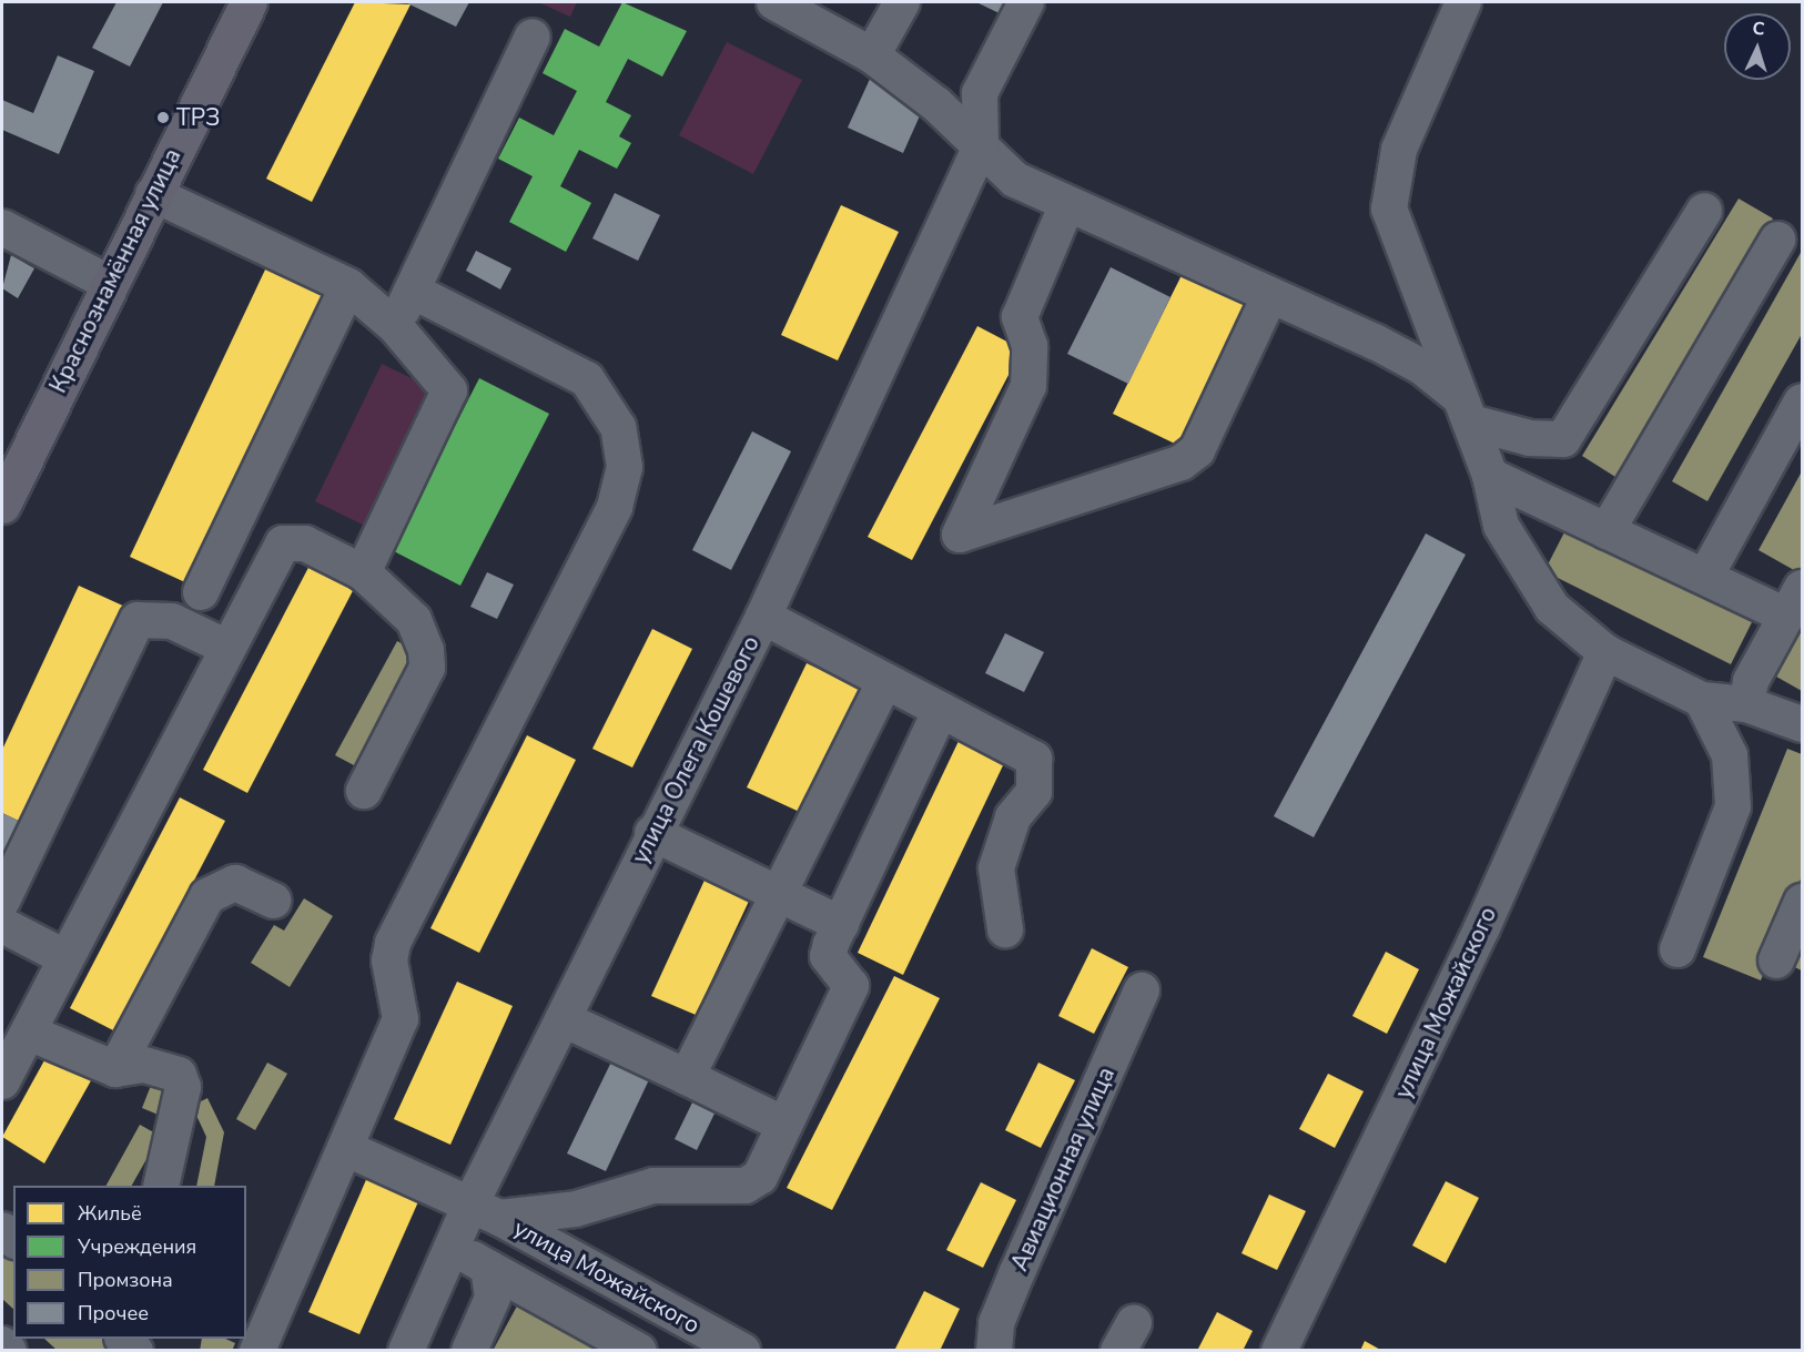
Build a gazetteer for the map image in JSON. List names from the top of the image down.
{
  "streets": {
    "main road": ["Краснознамённая улица"],
    "street": ["улица Олега Кошевого", "улица Можайского", "Авиационная улица"]
  },
  "crossings": [
    ["улица Олега Кошевого", "улица Можайского"]
  ],
  "places": ["ТРЗ"],
  "legend": [
    "Жильё",
    "Учреждения",
    "Промзона",
    "Прочее"
  ],
  "north": "top"
}
